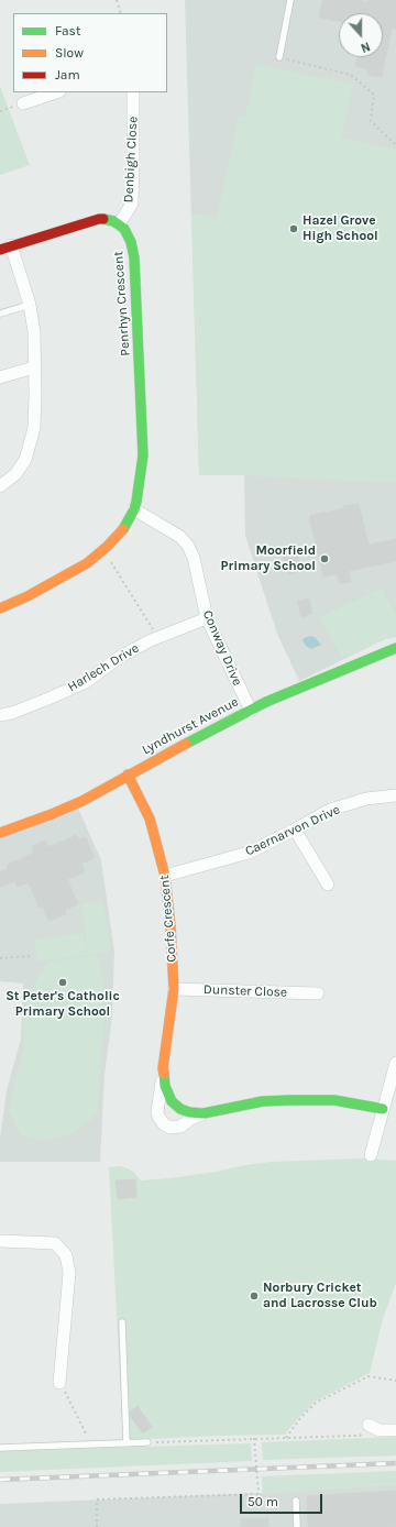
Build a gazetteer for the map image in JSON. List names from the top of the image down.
{
  "streets": {
    "street": [
      "Denbigh Close",
      "Penrhyn Crescent",
      "Conway Drive",
      "Harlech Drive",
      "Lyndhurst Avenue",
      "Caernarvon Drive",
      "Corfe Crescent",
      "Dunster Close"
    ]
  },
  "crossings": [
    ["Denbigh Close", "Penrhyn Crescent"],
    ["Penrhyn Crescent", "Conway Drive"],
    ["Conway Drive", "Harlech Drive"],
    ["Conway Drive", "Lyndhurst Avenue"],
    ["Lyndhurst Avenue", "Corfe Crescent"],
    ["Caernarvon Drive", "Corfe Crescent"],
    ["Corfe Crescent", "Dunster Close"]
  ],
  "places": [
    "Hazel Grove High School",
    "Moorfield Primary School",
    "St Peter's Catholic Primary School",
    "Norbury Cricket and Lacrosse Club"
  ],
  "legend": ["Fast", "Slow", "Jam"],
  "scale_bar": "50 m",
  "north": "bottom"
}
